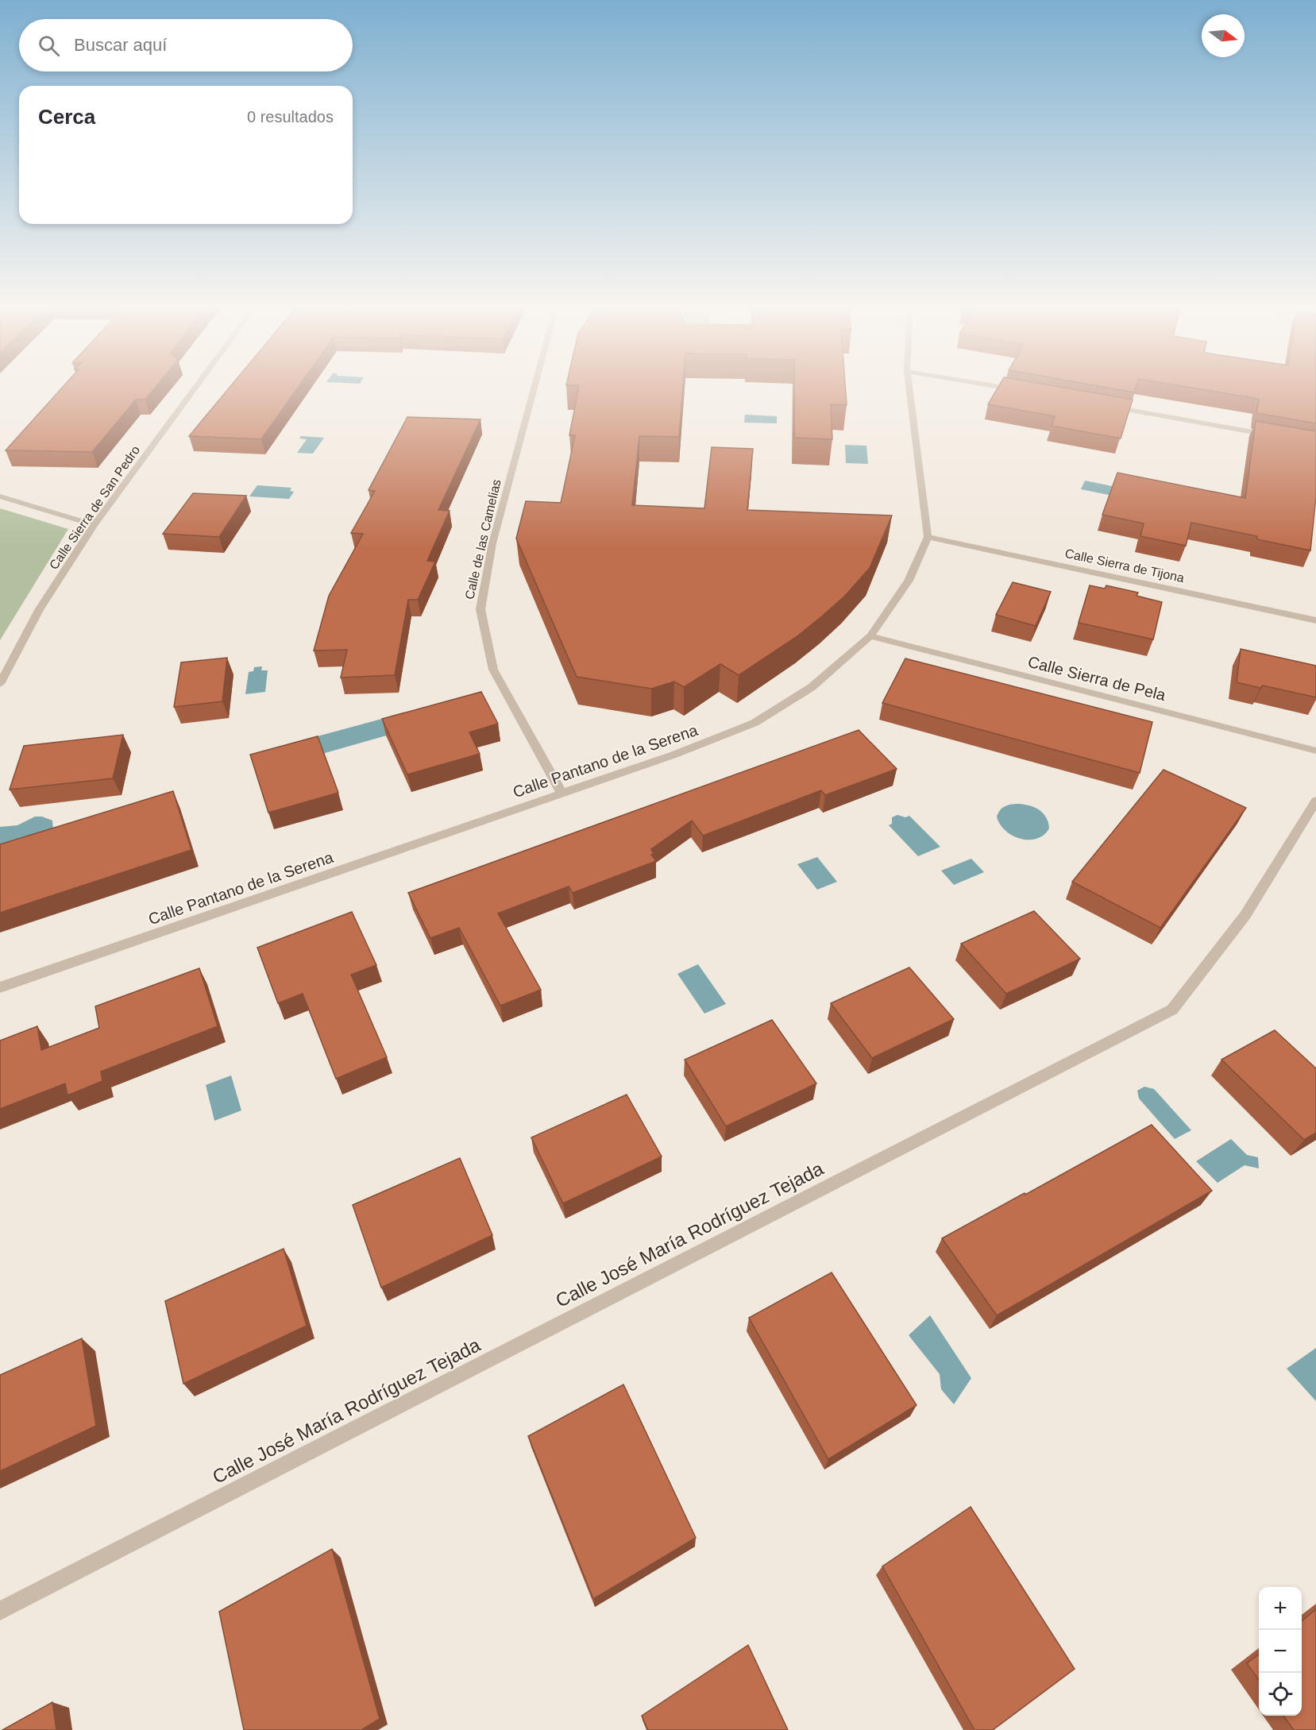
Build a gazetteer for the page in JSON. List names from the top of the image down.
{
  "streets": {
    "street": [
      "Calle Sierra de San Pedro",
      "Calle de las Camelias",
      "Calle Sierra de Tijona",
      "Calle Sierra de Pela",
      "Calle Pantano de la Serena",
      "Calle José María Rodríguez Tejada"
    ]
  },
  "crossings": [
    ["Calle de las Camelias", "Calle Pantano de la Serena"],
    ["Calle Sierra de Tijona", "Calle Pantano de la Serena"],
    ["Calle Sierra de Pela", "Calle Pantano de la Serena"]
  ],
  "north": "right",
  "page": {
    "search": "Buscar aquí",
    "heading": ["Cerca", "0 resultados"],
    "map_buttons": ["+", "−"]
  }
}
